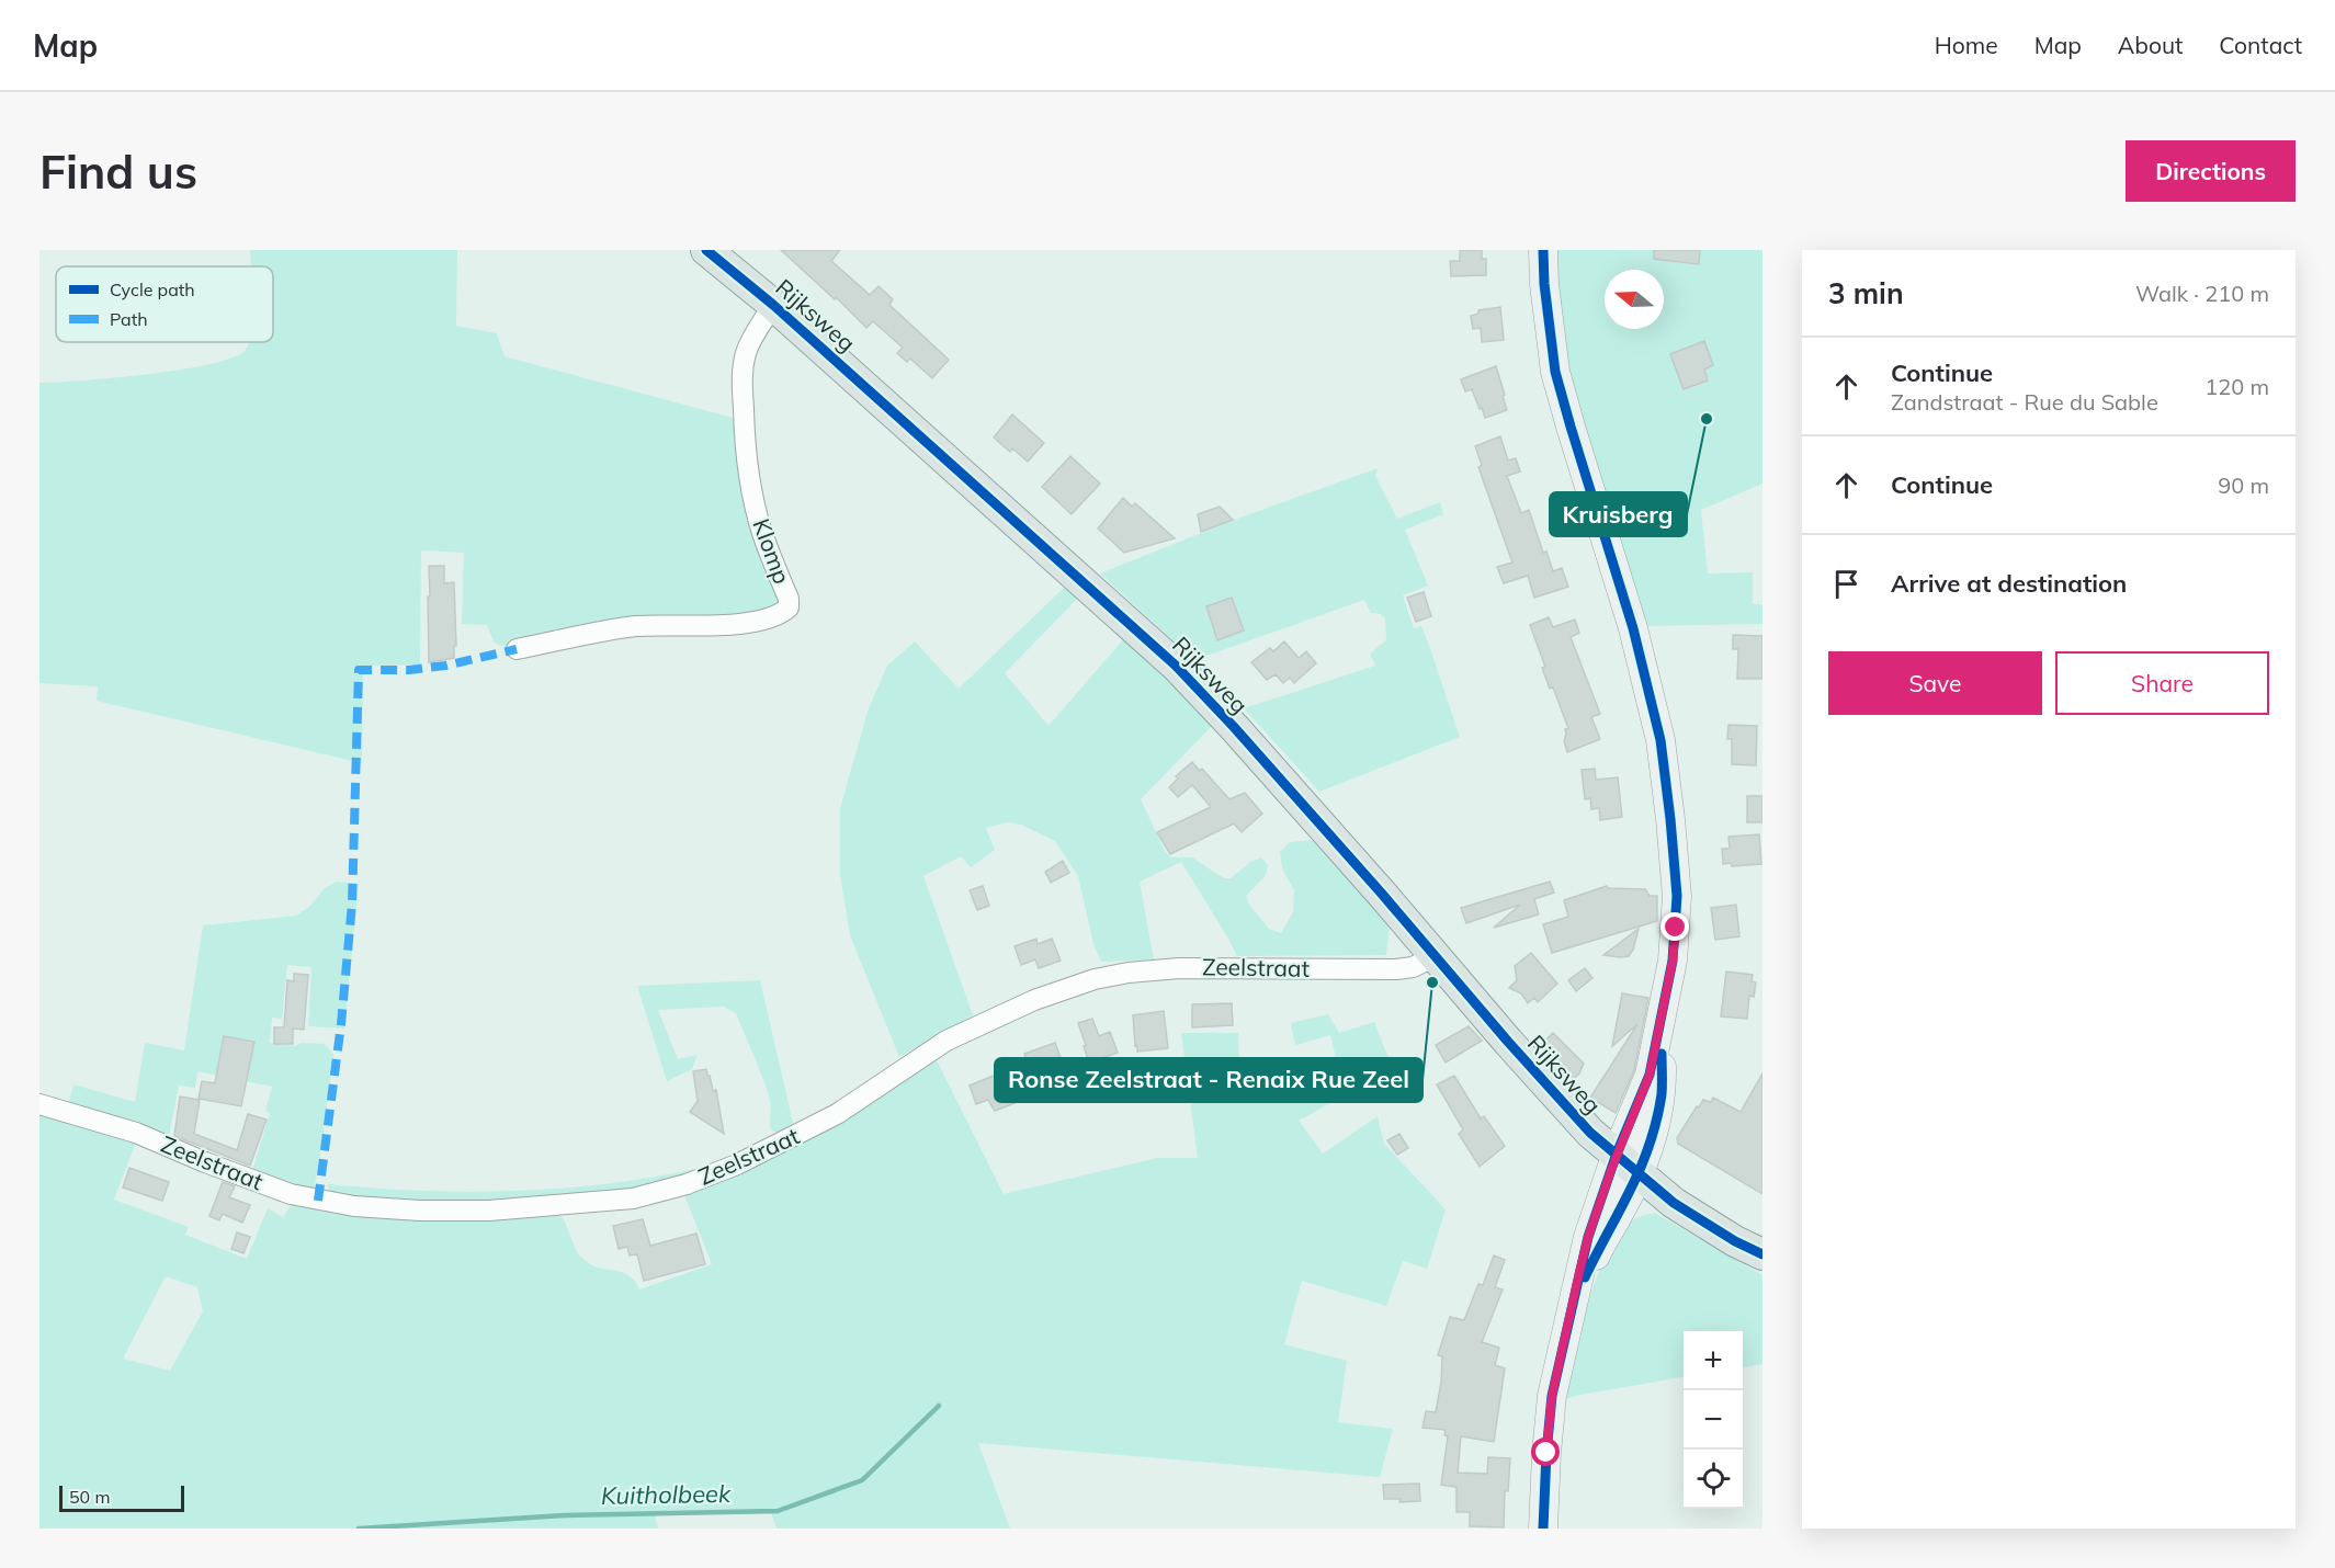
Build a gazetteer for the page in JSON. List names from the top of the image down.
{
  "streets": {
    "main road": ["Rijksweg"],
    "street": ["Klomp", "Zeelstraat"]
  },
  "crossings": [
    ["Rijksweg", "Klomp"],
    ["Rijksweg", "Zeelstraat"]
  ],
  "water": ["Kuitholbeek"],
  "places": ["Kruisberg", "Ronse Zeelstraat - Renaix Rue Zeel"],
  "legend": ["Cycle path", "Path"],
  "scale_bar": "50 m",
  "north": "left",
  "page": {
    "header": "Map",
    "nav": [
      "Home",
      "Map",
      "About",
      "Contact"
    ],
    "buttons": [
      "Directions",
      ["Save", "Share"]
    ],
    "title": "Find us",
    "heading": ["3 min", "Walk · 210 m"],
    "list": [
      ["Continue", "Zandstraat - Rue du Sable", "120 m"],
      ["Continue", "90 m"],
      "Arrive at destination"
    ],
    "map_buttons": ["+", "−"],
    "scale": "50 m"
  }
}
